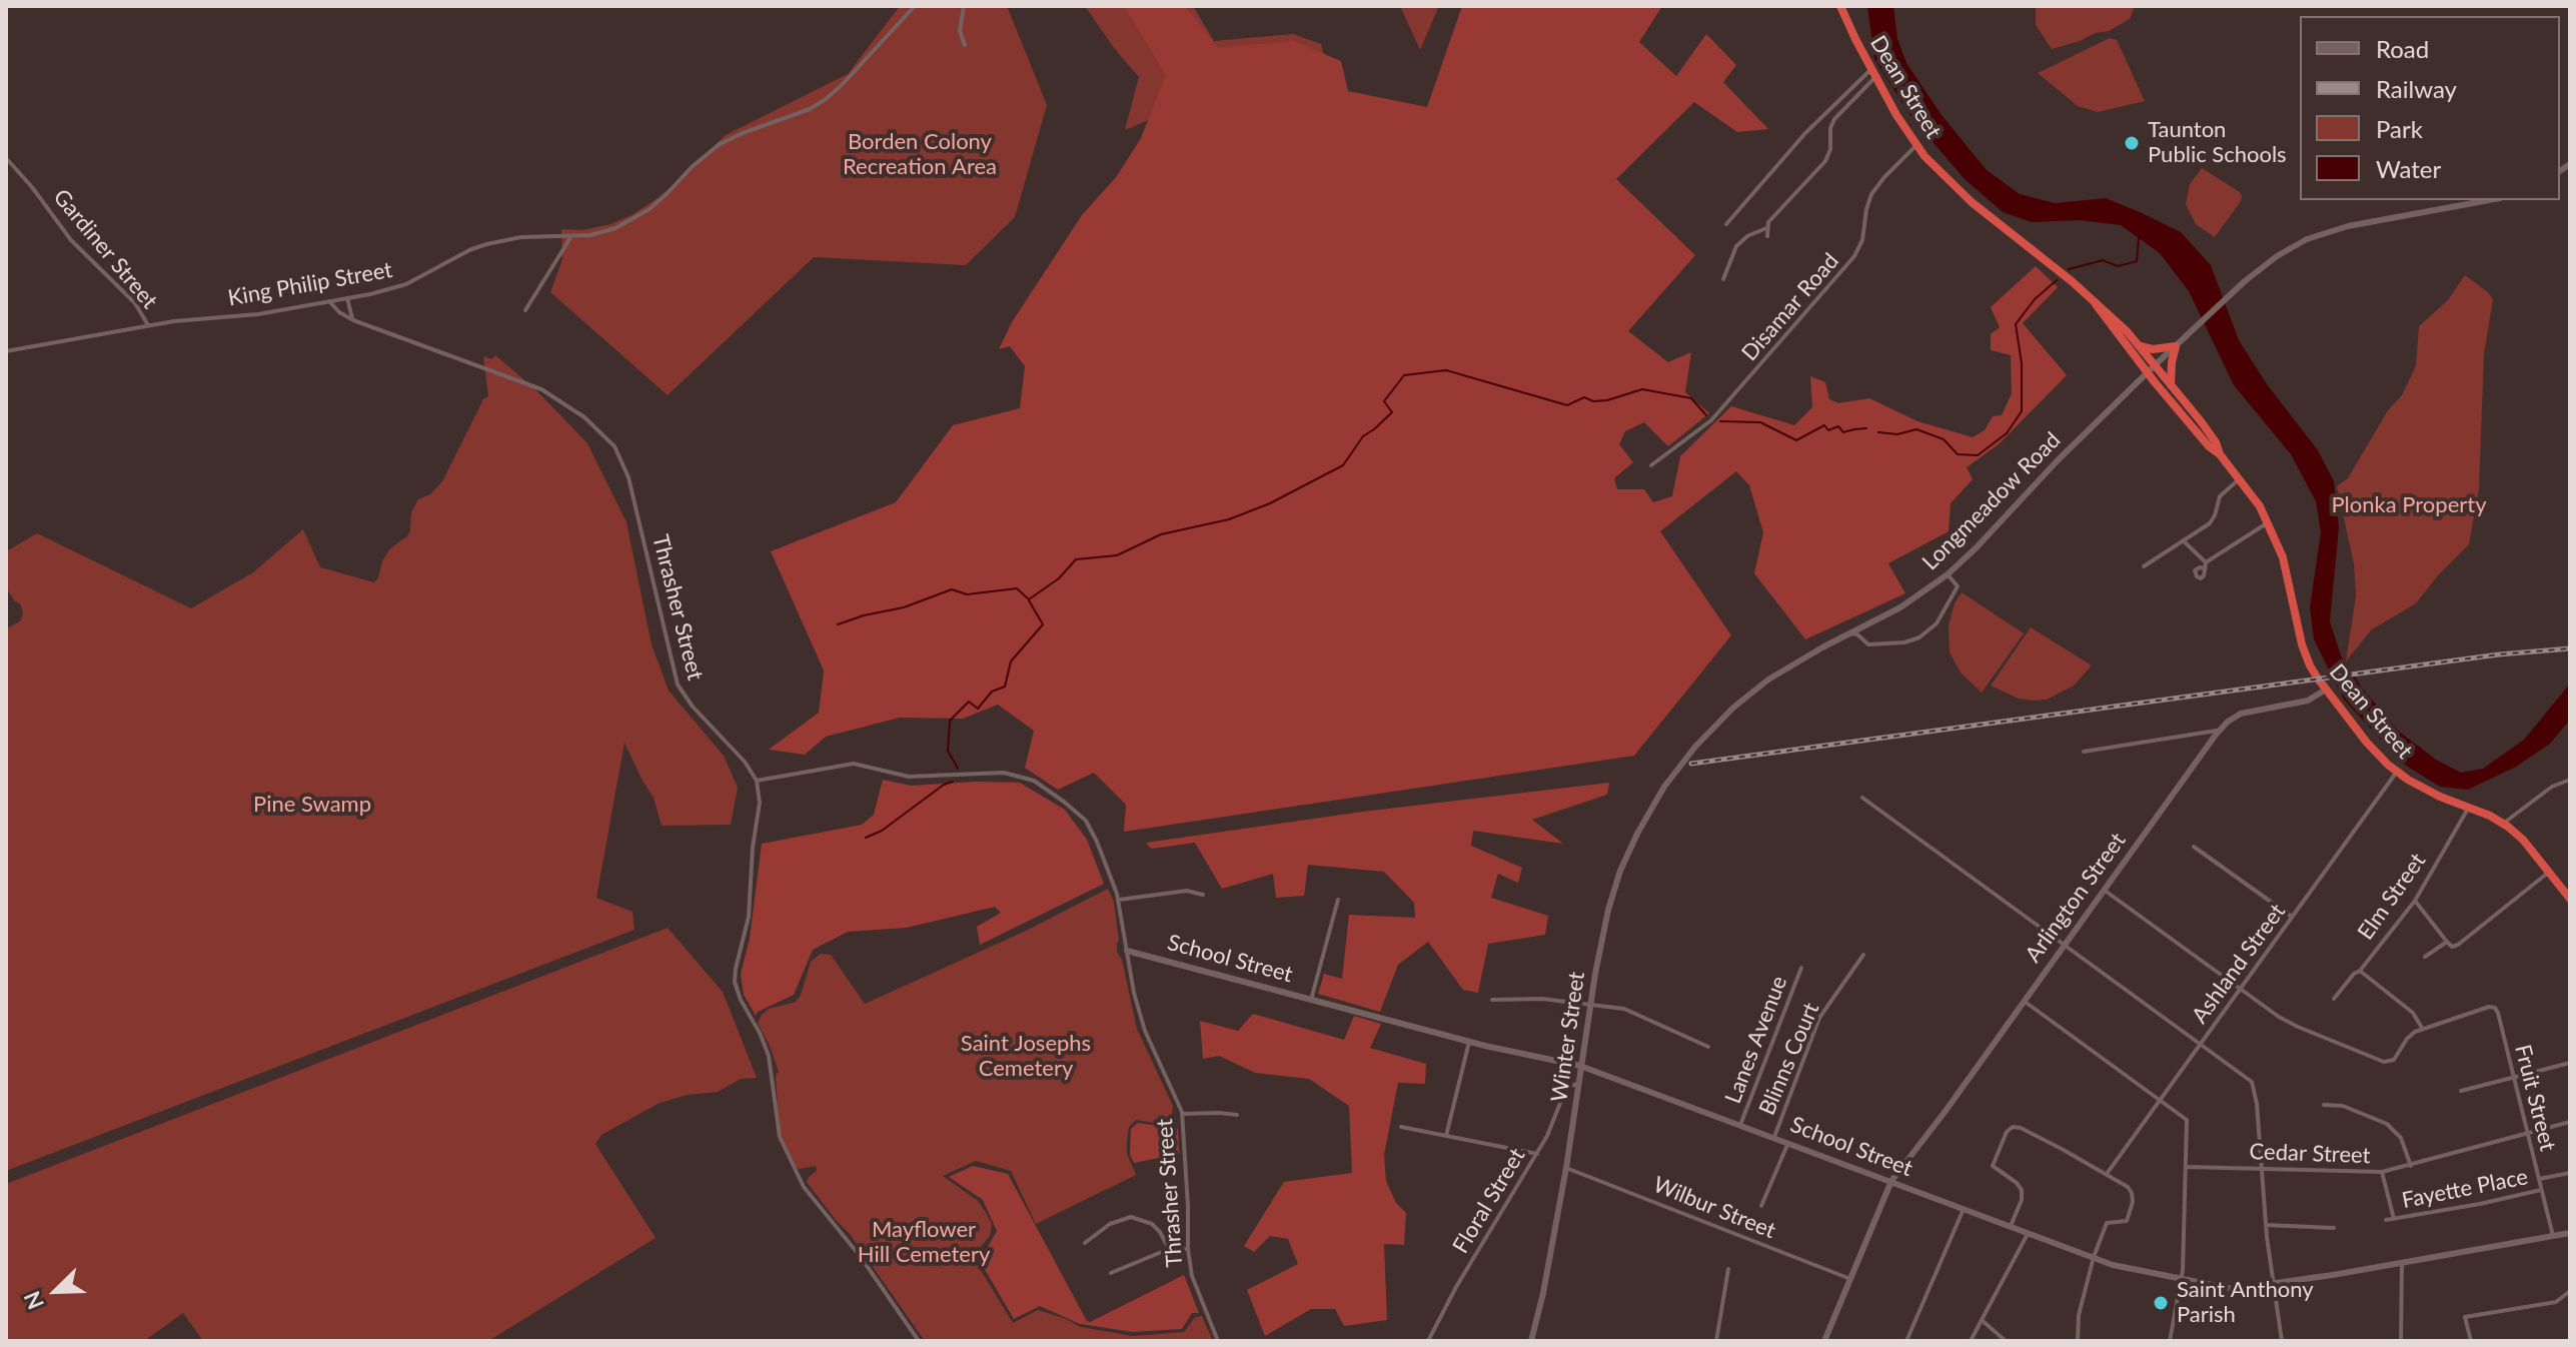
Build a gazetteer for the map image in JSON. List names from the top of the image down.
{
  "streets": {
    "highway": ["Dean Street"],
    "street": [
      "Gardiner Street",
      "King Philip Street",
      "Disamar Road",
      "Longmeadow Road",
      "Thrasher Street",
      "Elm Street",
      "Arlington Street",
      "School Street",
      "Ashland Street",
      "Winter Street",
      "Lanes Avenue",
      "Blinns Court",
      "Fruit Street",
      "Cedar Street",
      "Fayette Place",
      "Floral Street",
      "Wilbur Street"
    ]
  },
  "crossings": [
    ["Dean Street", "Disamar Road"],
    ["Dean Street", "Longmeadow Road"],
    ["Dean Street", "Elm Street"],
    ["Dean Street", "Arlington Street"],
    ["Dean Street", "Ashland Street"],
    ["Gardiner Street", "King Philip Street"],
    ["King Philip Street", "Thrasher Street"],
    ["Longmeadow Road", "Winter Street"],
    ["Thrasher Street", "School Street"],
    ["Arlington Street", "School Street"],
    ["Arlington Street", "Wilbur Street"],
    ["School Street", "Winter Street"],
    ["School Street", "Lanes Avenue"],
    ["School Street", "Blinns Court"],
    ["School Street", "Fruit Street"],
    ["Winter Street", "Floral Street"],
    ["Winter Street", "Wilbur Street"],
    ["Fruit Street", "Cedar Street"],
    ["Fruit Street", "Fayette Place"],
    ["Cedar Street", "Fayette Place"]
  ],
  "parks": [
    "Borden Colony Recreation Area",
    "Plonka Property",
    "Pine Swamp",
    "Saint Josephs Cemetery",
    "Mayflower Hill Cemetery"
  ],
  "places": ["Taunton Public Schools", "Saint Anthony Parish"],
  "legend": [
    "Road",
    "Railway",
    "Park",
    "Water"
  ],
  "north": "bottom left"
}
